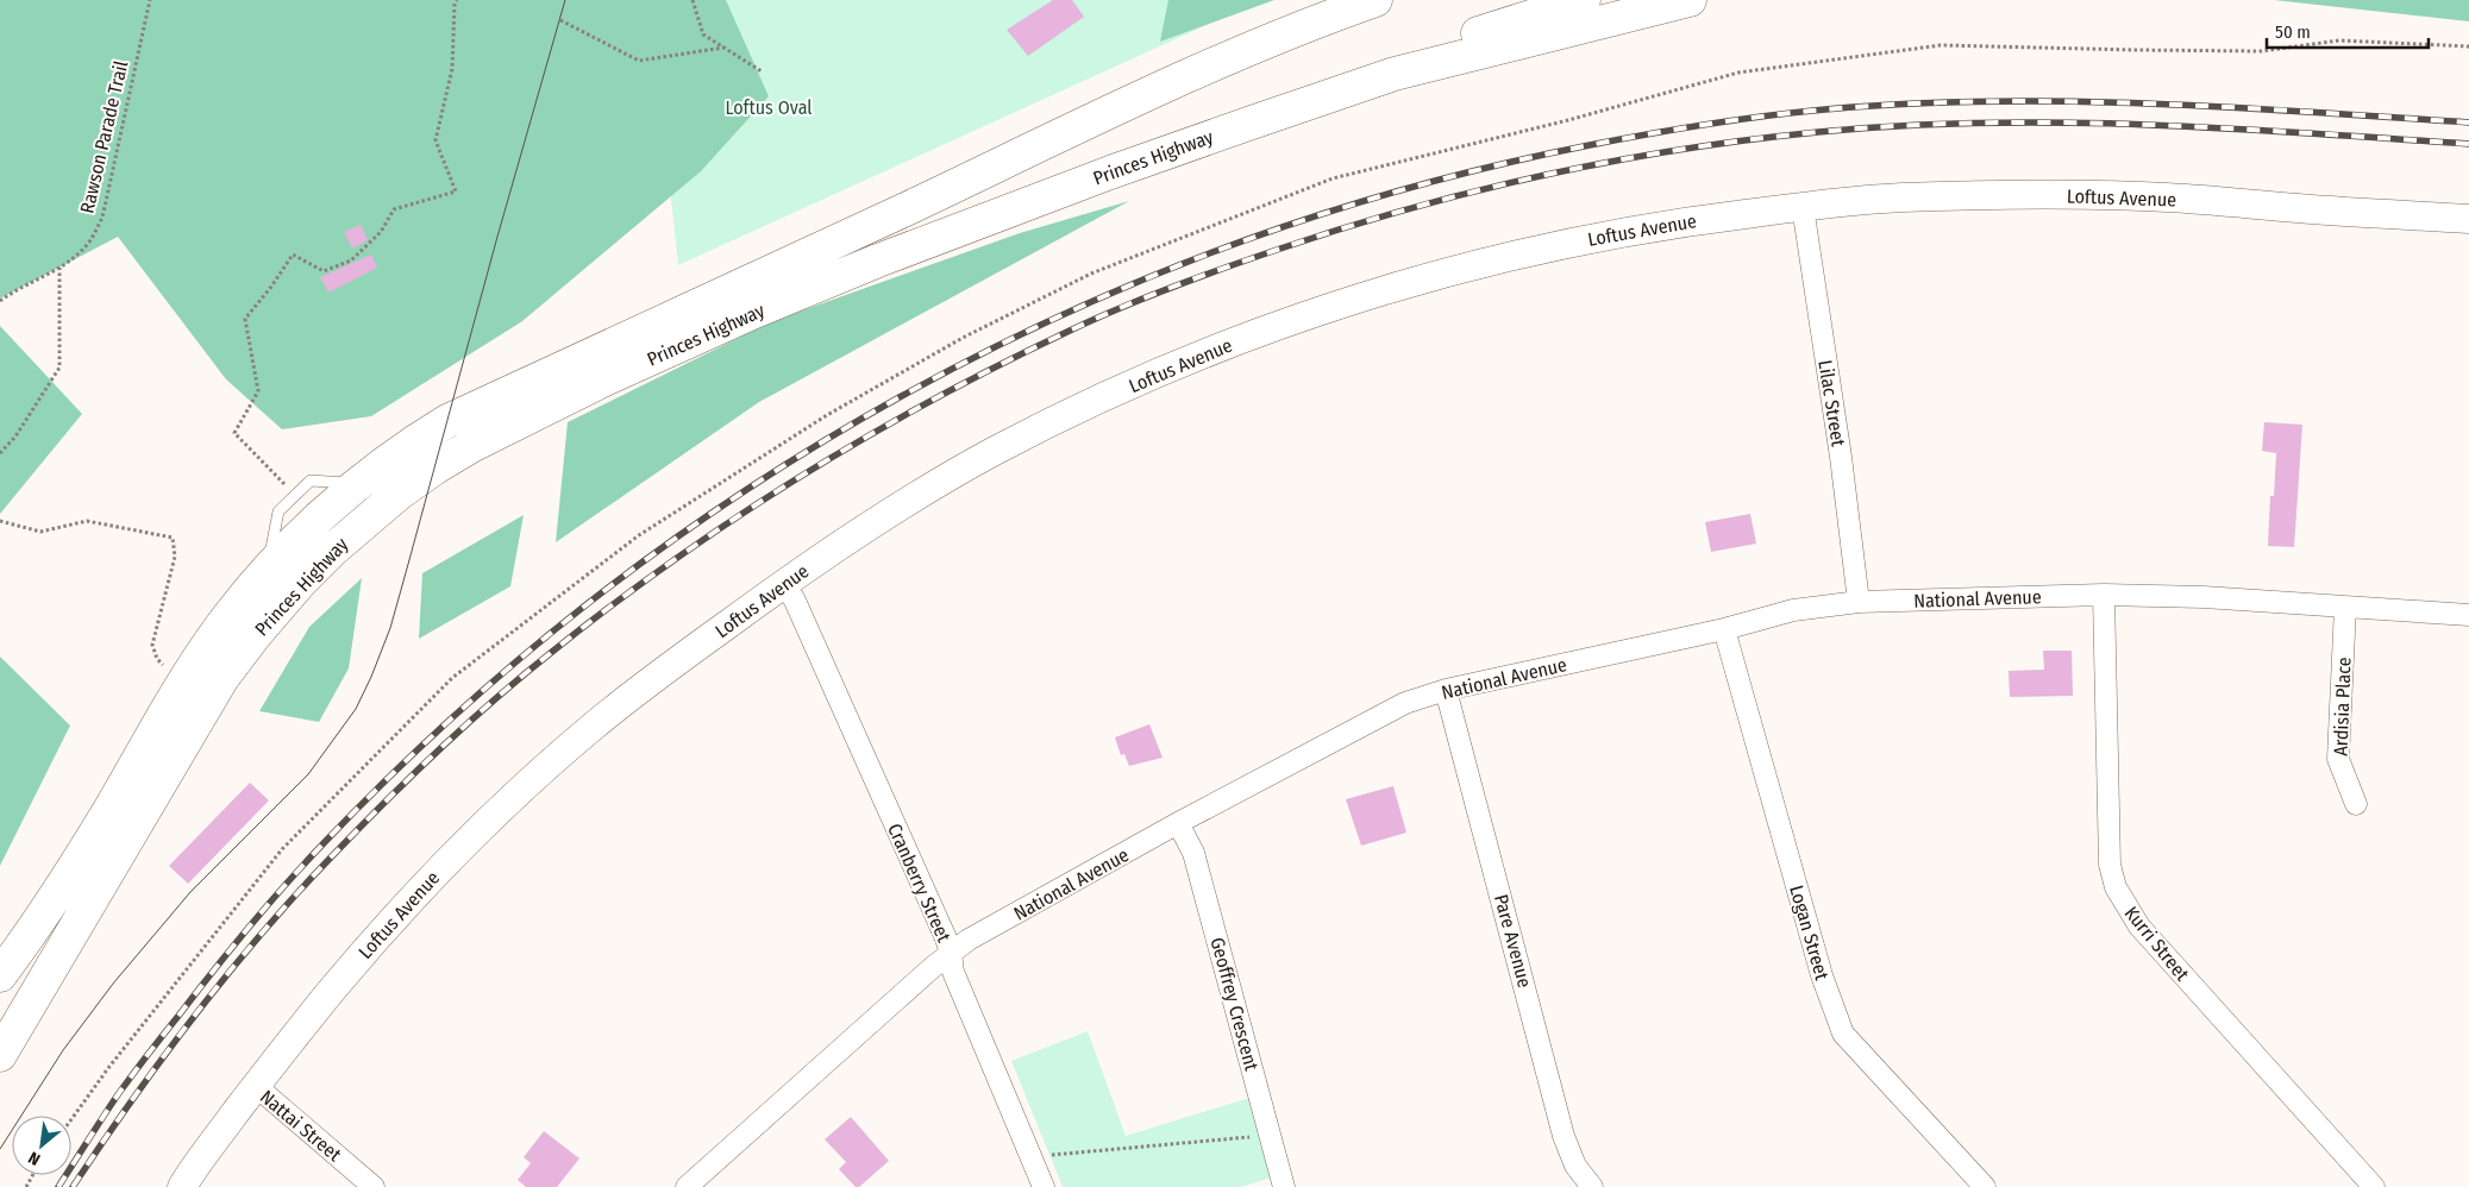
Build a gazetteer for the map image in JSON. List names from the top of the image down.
{
  "streets": {
    "highway": ["Princes Highway"],
    "street": [
      "Loftus Avenue",
      "Lilac Street",
      "National Avenue",
      "Ardisia Place",
      "Cranberry Street",
      "Logan Street",
      "Pare Avenue",
      "Kurri Street",
      "Geoffrey Crescent",
      "Nattai Street"
    ],
    "path": ["Rawson Parade Trail"]
  },
  "crossings": [
    ["Loftus Avenue", "Lilac Street"],
    ["Loftus Avenue", "Cranberry Street"],
    ["Loftus Avenue", "Nattai Street"],
    ["Lilac Street", "National Avenue"],
    ["National Avenue", "Ardisia Place"],
    ["National Avenue", "Cranberry Street"],
    ["National Avenue", "Logan Street"],
    ["National Avenue", "Pare Avenue"],
    ["National Avenue", "Kurri Street"],
    ["National Avenue", "Geoffrey Crescent"]
  ],
  "parks": ["Loftus Oval"],
  "scale_bar": "50 m",
  "north": "bottom left"
}
